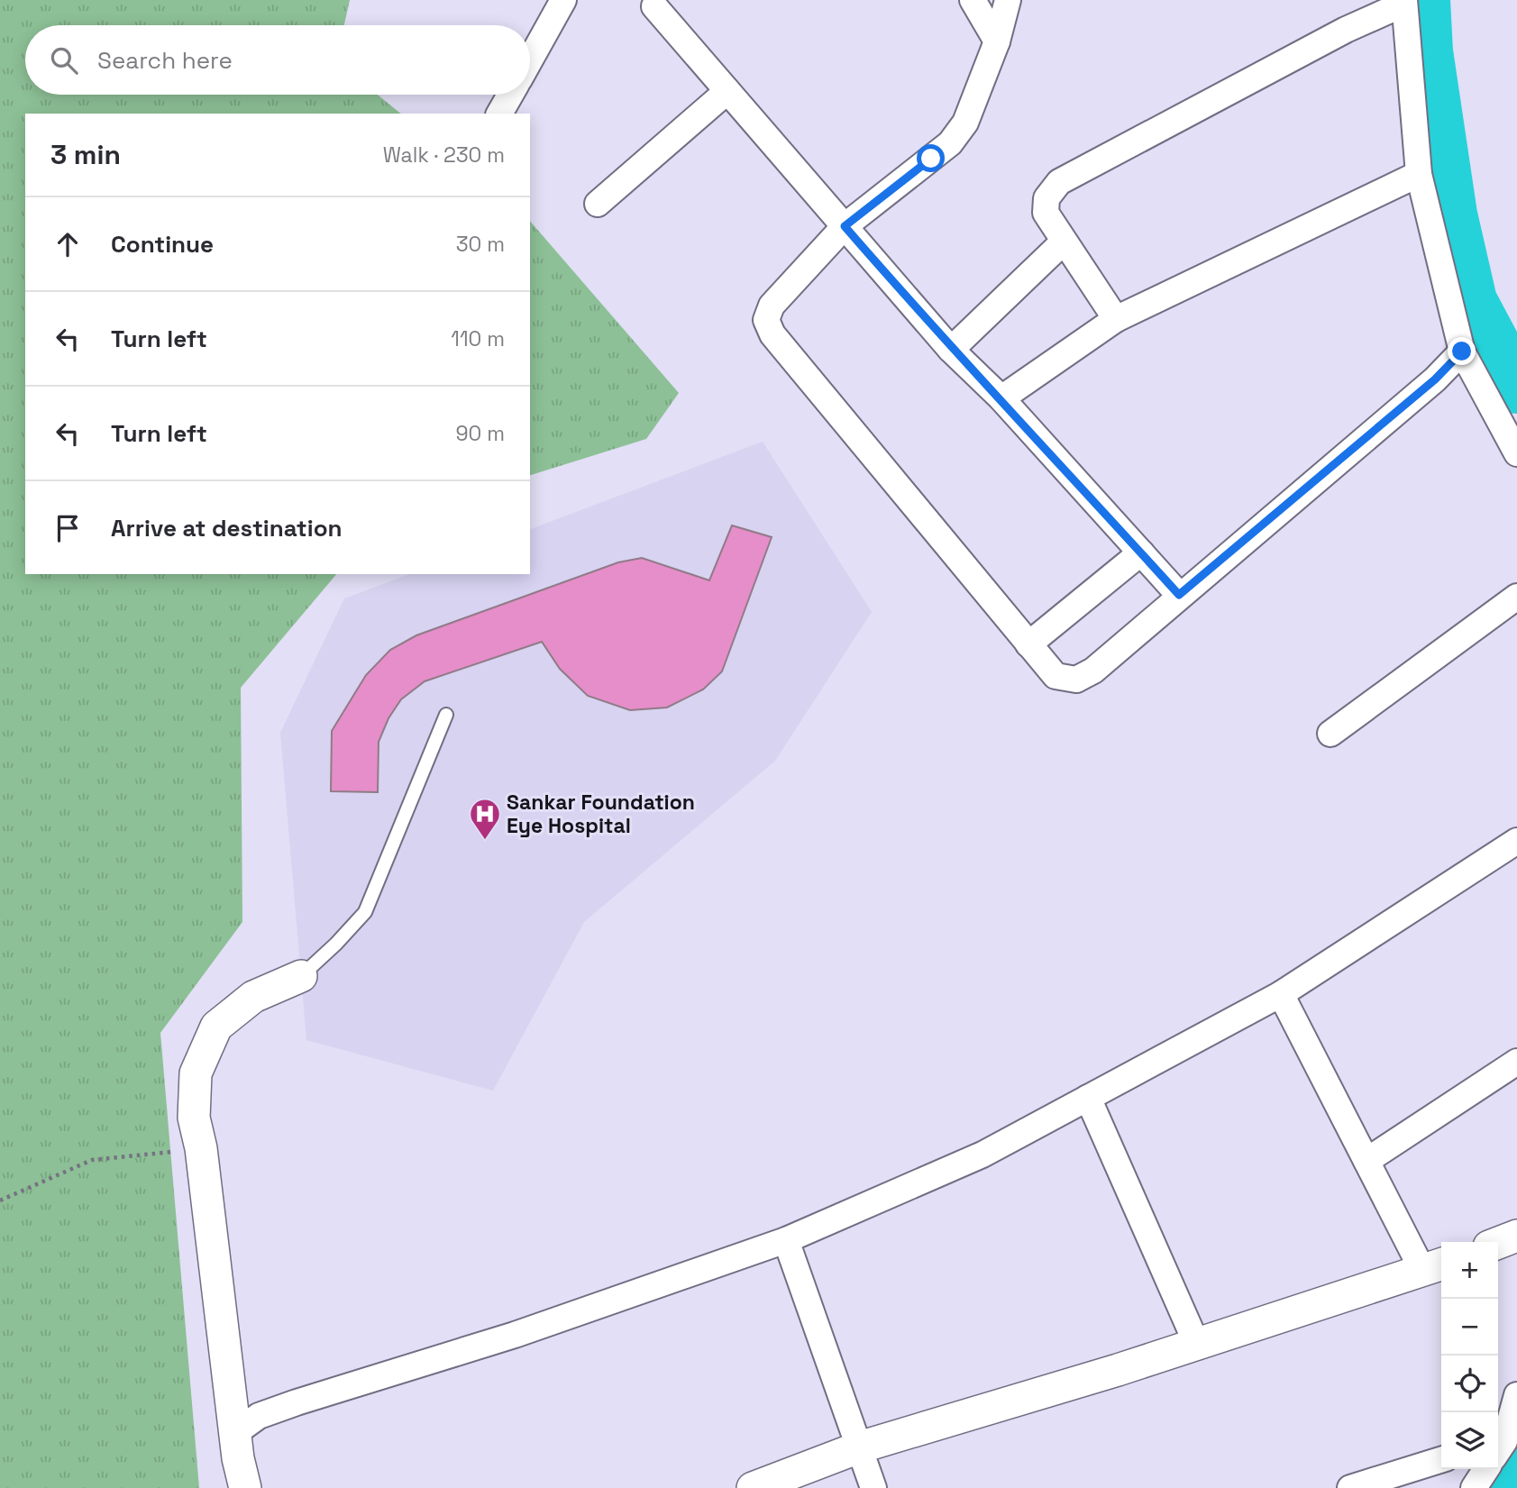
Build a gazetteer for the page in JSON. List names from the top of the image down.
{
  "places": {
    "hospital": ["Sankar Foundation Eye Hospital"]
  },
  "page": {
    "search": "Search here",
    "heading": ["3 min", "Walk · 230 m"],
    "list": [
      ["Continue", "30 m"],
      ["Turn left", "110 m"],
      ["Turn left", "90 m"],
      "Arrive at destination"
    ],
    "map_buttons": ["+", "−"]
  }
}
